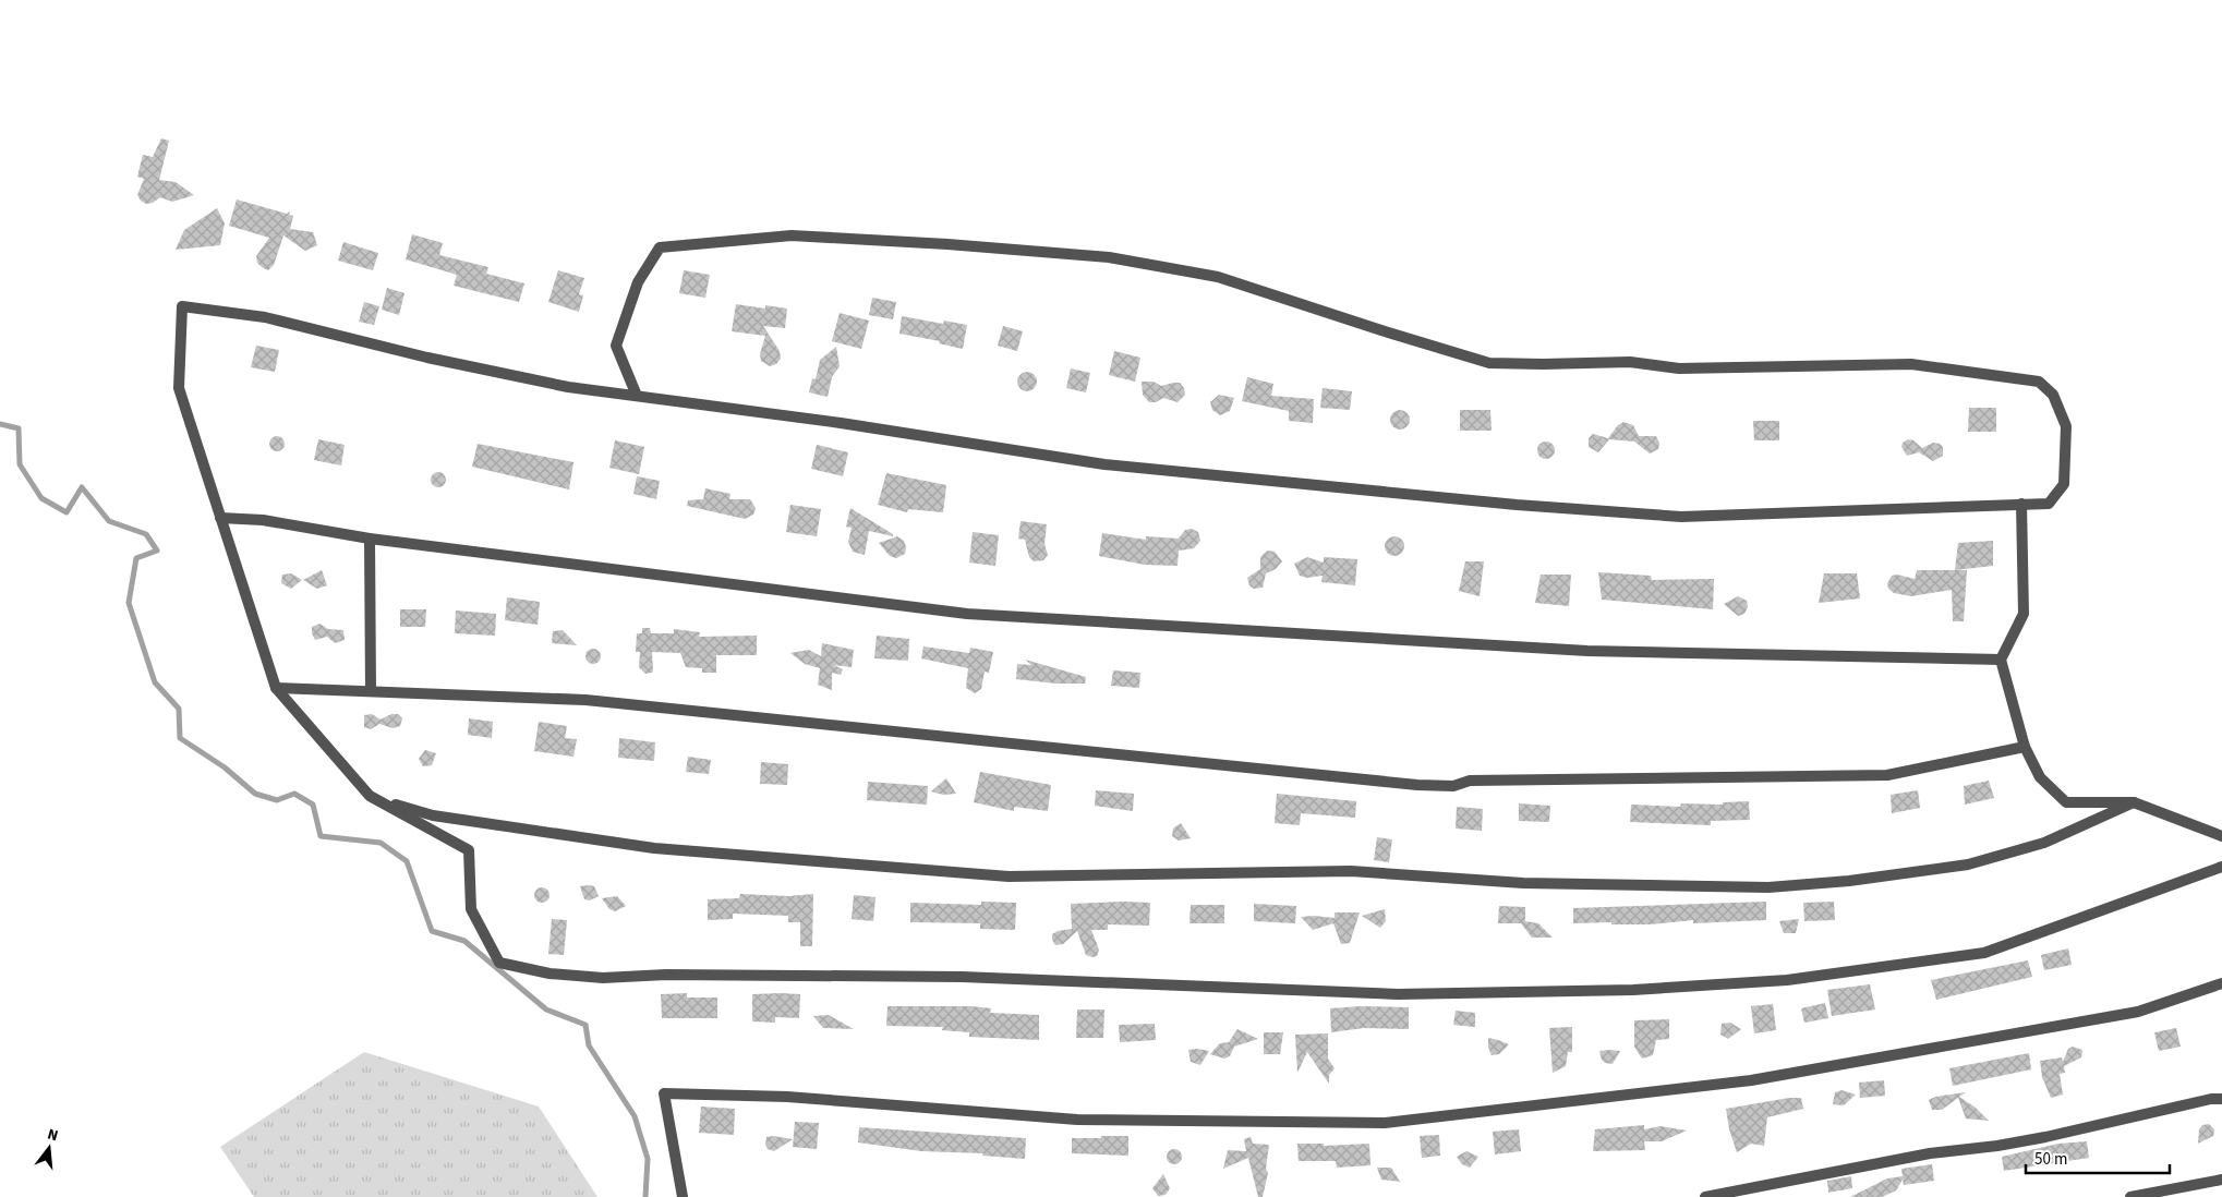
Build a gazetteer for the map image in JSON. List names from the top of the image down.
{
  "scale_bar": "50 m",
  "north": "top"
}
